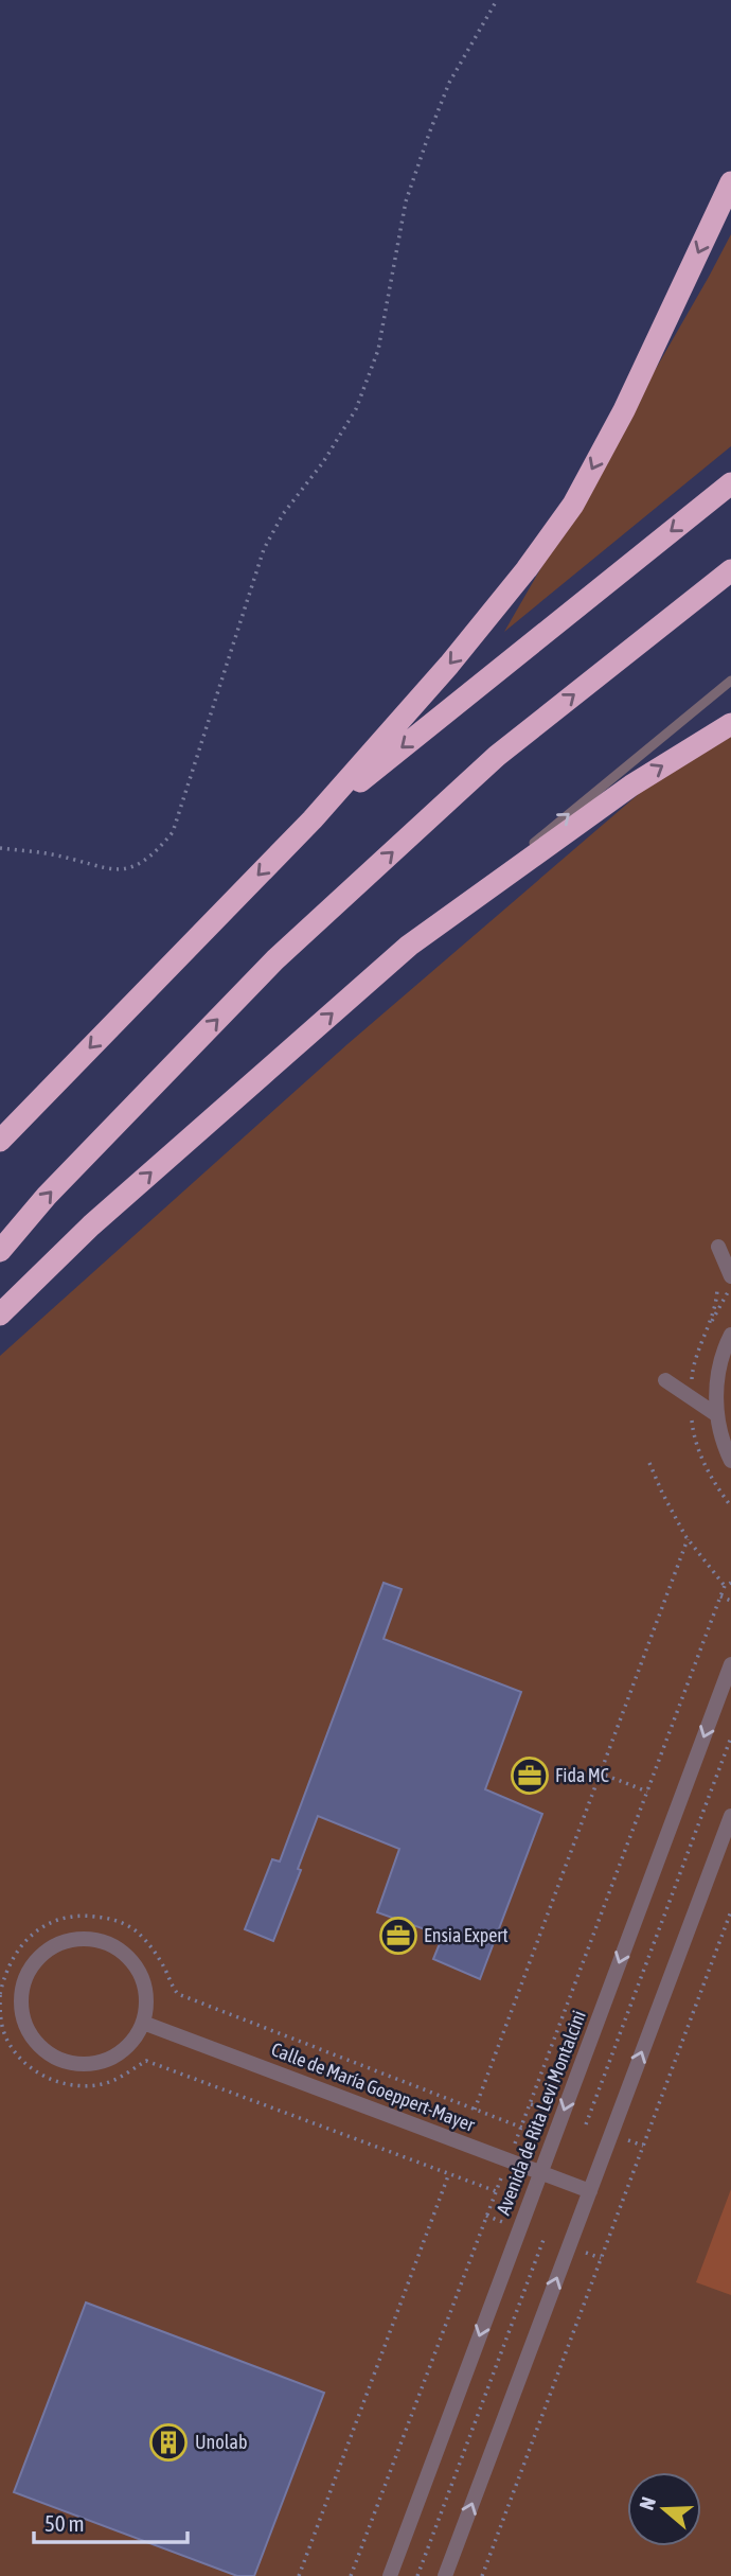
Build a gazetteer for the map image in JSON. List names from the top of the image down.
{
  "streets": {
    "street": ["Calle de María Goeppert-Mayer", "Avenida de Rita Levi Montalcini"]
  },
  "crossings": [
    ["Calle de María Goeppert-Mayer", "Avenida de Rita Levi Montalcini"]
  ],
  "places": {
    "office": ["Fida MC", "Ensia Expert"],
    "building": ["Unolab"]
  },
  "scale_bar": "50 m",
  "north": "left"
}
